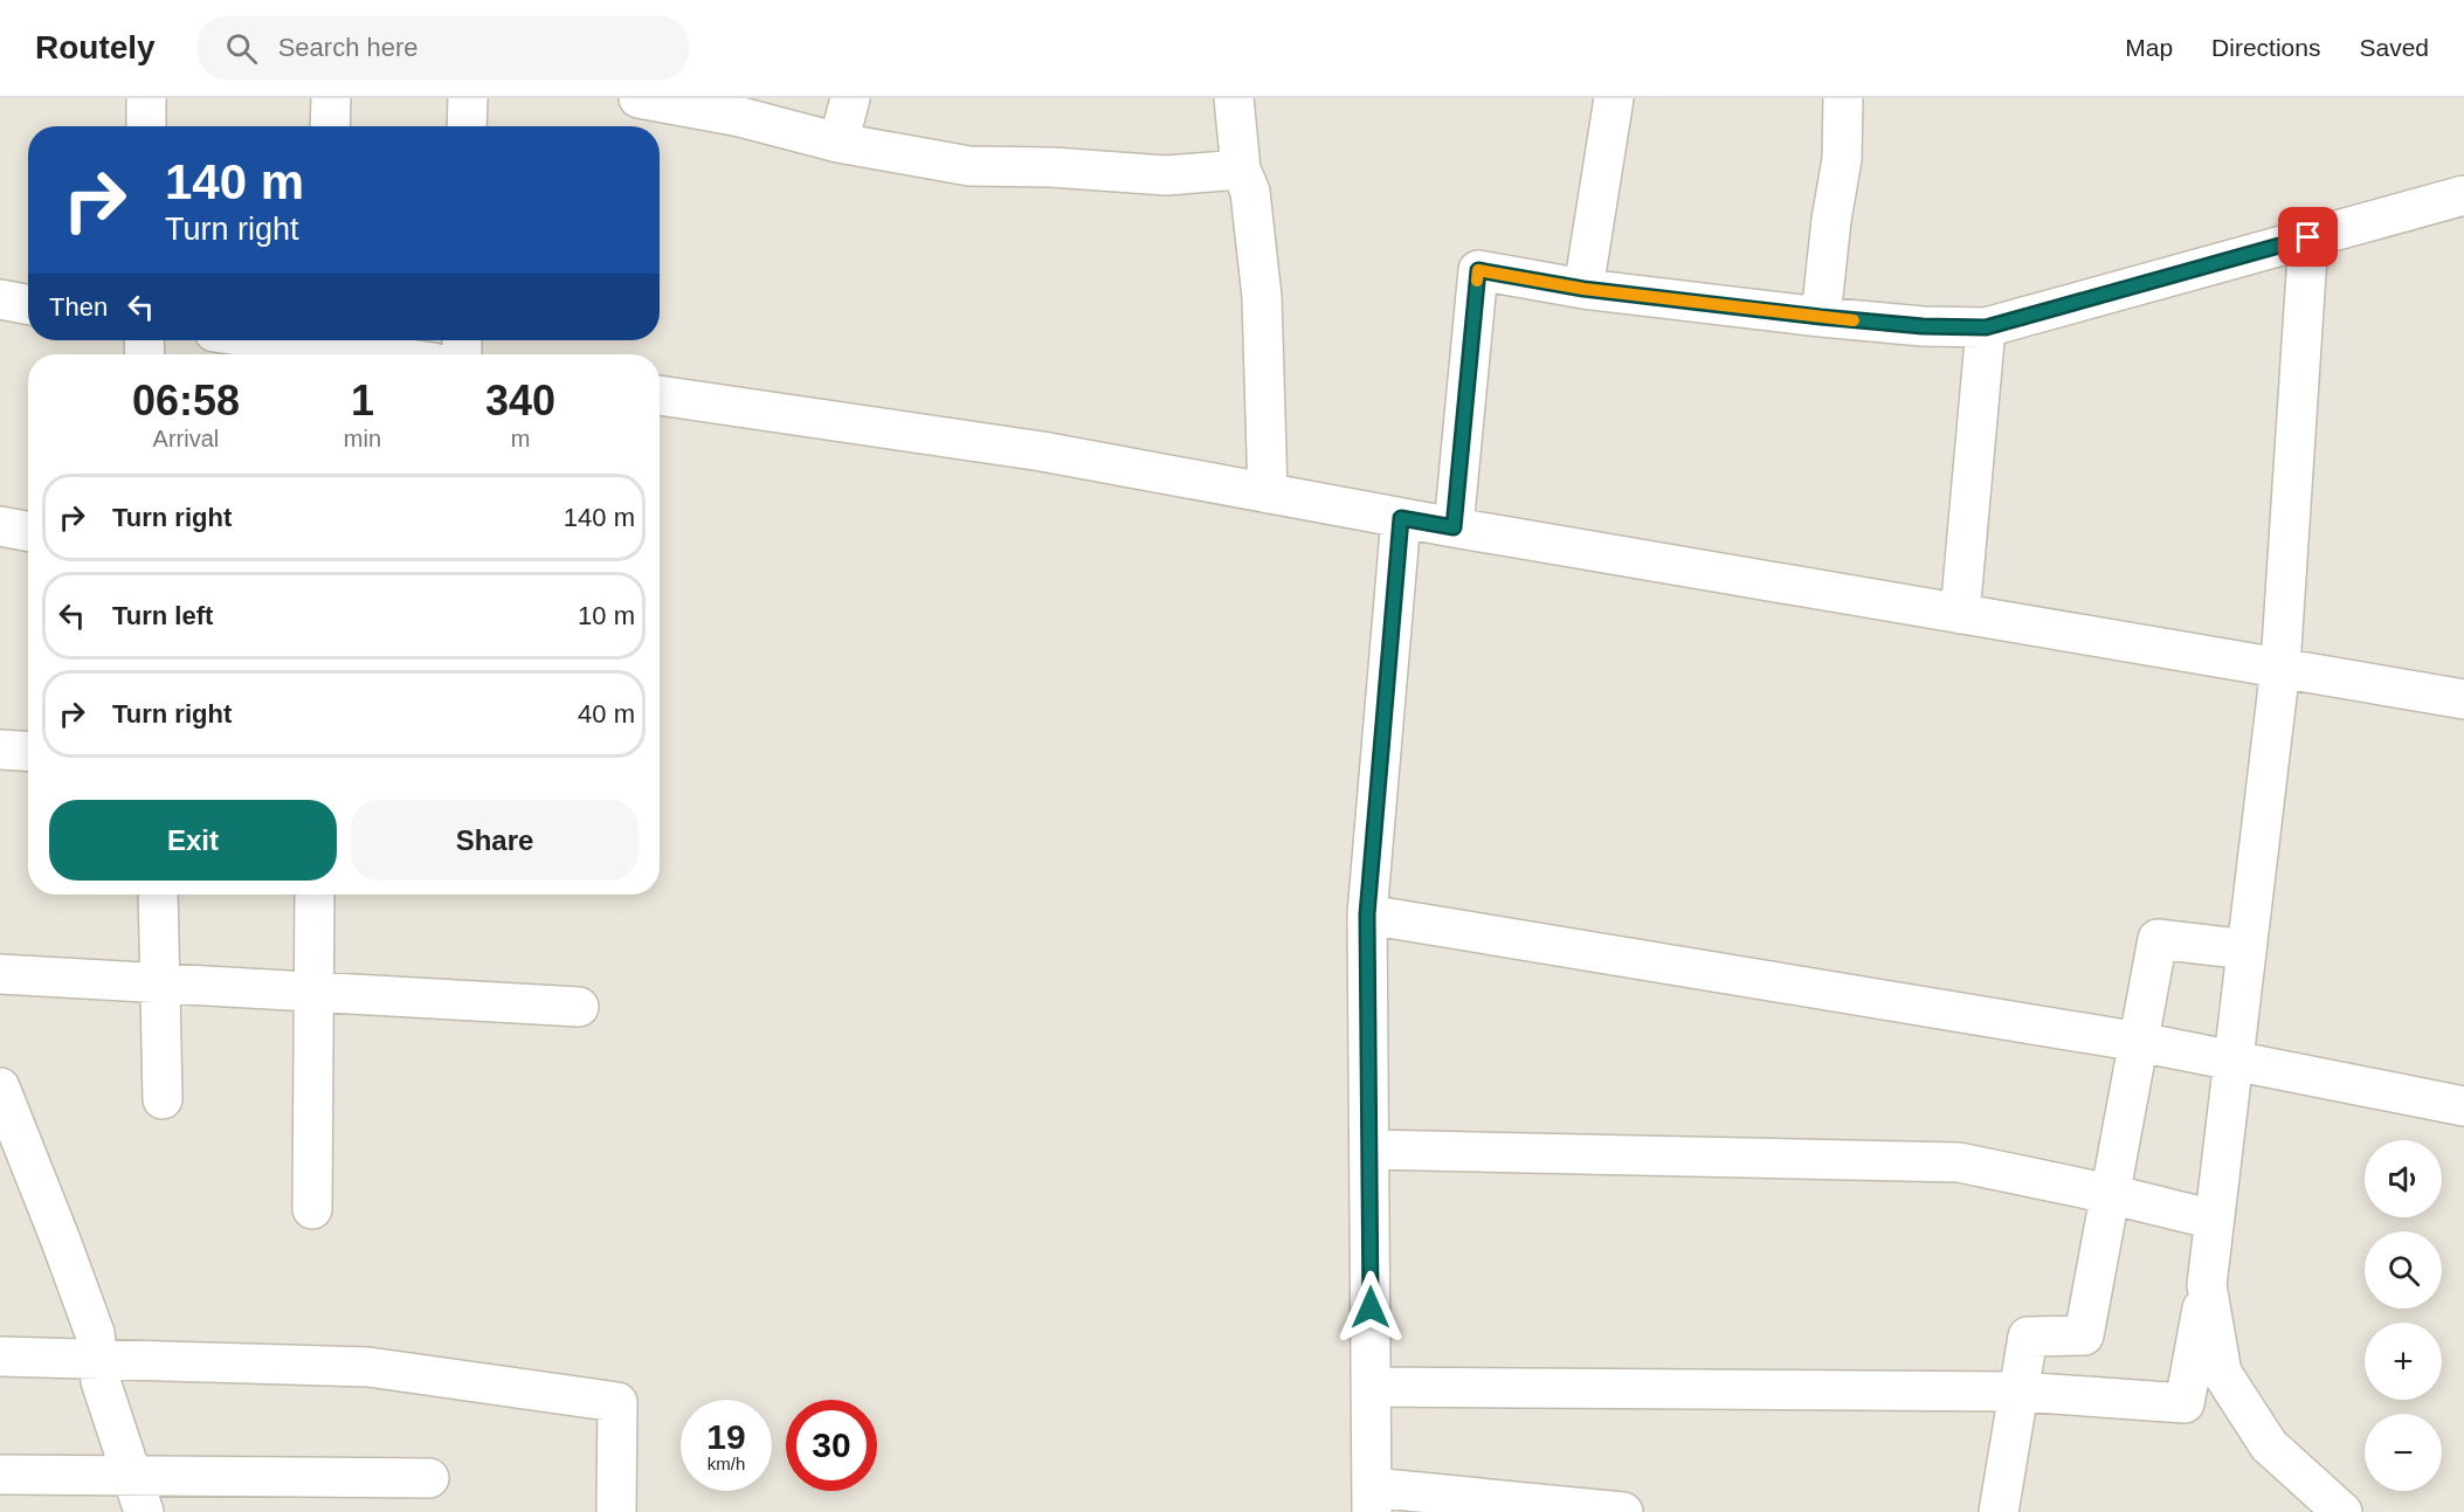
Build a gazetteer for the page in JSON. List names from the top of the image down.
{
  "page": {
    "header": "Routely",
    "search": "Search here",
    "nav": ["Map", "Directions", "Saved"],
    "turn": ["140 m", "Turn right"],
    "then": "Then",
    "eta": [
      "06:58",
      "Arrival",
      "1",
      "min",
      "340",
      "m"
    ],
    "list": [
      {
        "name": "Turn right",
        "value": "140 m"
      },
      {
        "name": "Turn left",
        "value": "10 m"
      },
      {
        "name": "Turn right",
        "value": "40 m"
      }
    ],
    "buttons": ["Exit", "Share"],
    "map_buttons": ["+", "−"],
    "speed": "19 km/h",
    "limit": "30"
  }
}
